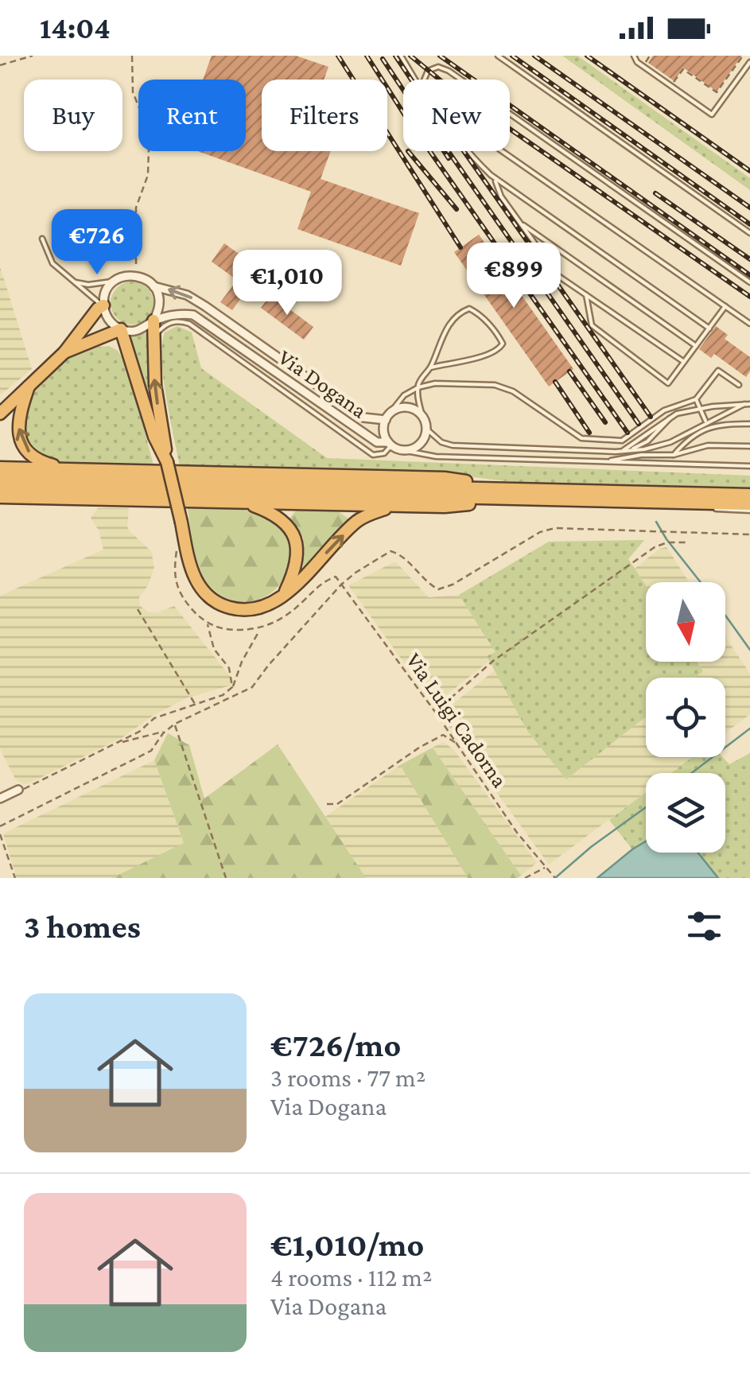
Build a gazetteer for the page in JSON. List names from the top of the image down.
{
  "streets": {
    "street": ["Via Dogana"],
    "path": ["Via Luigi Cadorna"]
  },
  "north": "bottom",
  "page": {
    "status": "14:04",
    "chip": [
      "Buy",
      "Rent",
      "Filters",
      "New"
    ],
    "price": ["€726", "€899", "€1,010"],
    "heading": "3 homes",
    "list": [
      {
        "name": "€726/mo",
        "note": "3 rooms · 77 m² · Via Dogana"
      },
      {
        "name": "€1,010/mo",
        "note": "4 rooms · 112 m² · Via Dogana"
      }
    ]
  }
}
